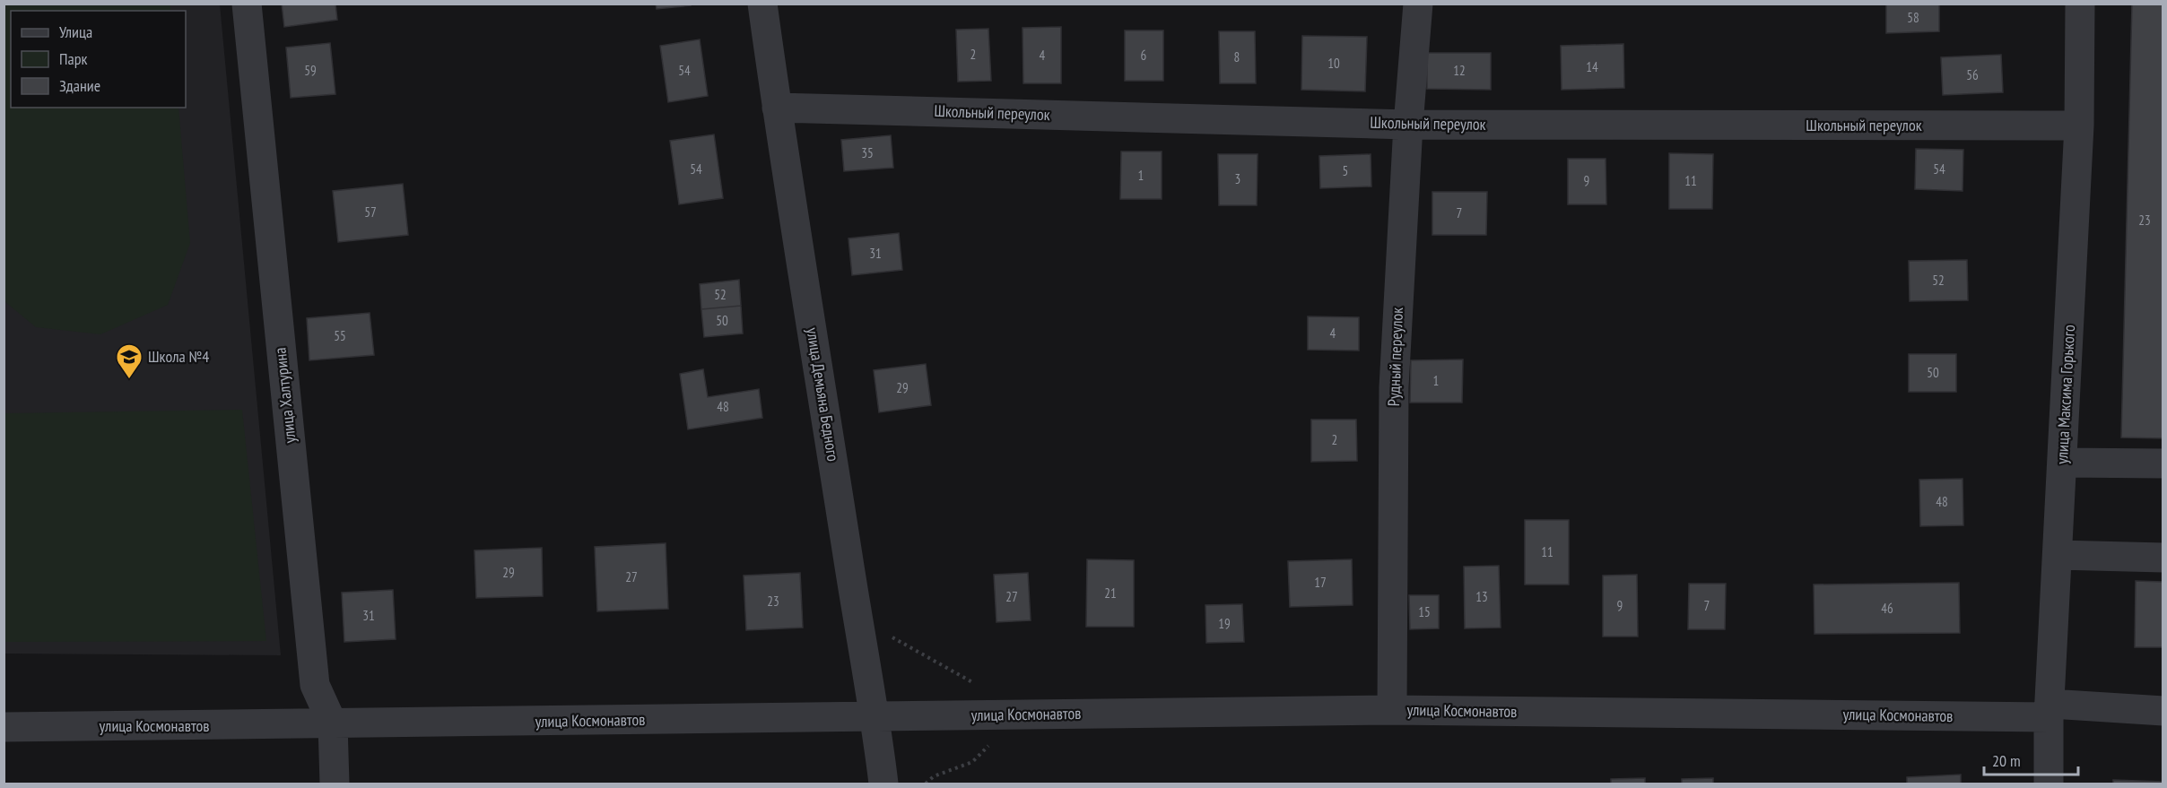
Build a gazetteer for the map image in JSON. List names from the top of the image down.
{
  "streets": {
    "street": [
      "Школьный переулок",
      "Рудный переулок",
      "улица Демьяна Бедного",
      "улица Максима Горького",
      "улица Халтурина",
      "улица Космонавтов"
    ]
  },
  "crossings": [
    ["Школьный переулок", "Рудный переулок"],
    ["Школьный переулок", "улица Демьяна Бедного"],
    ["Школьный переулок", "улица Максима Горького"],
    ["Рудный переулок", "улица Космонавтов"],
    ["улица Демьяна Бедного", "улица Космонавтов"],
    ["улица Максима Горького", "улица Космонавтов"],
    ["улица Халтурина", "улица Космонавтов"]
  ],
  "places": {
    "school or university": ["Школа №4"]
  },
  "house_numbers": [
    "58",
    "2",
    "4",
    "6",
    "8",
    "10",
    "14",
    "59",
    "54",
    "12",
    "56",
    "35",
    "54",
    "54",
    "5",
    "1",
    "3",
    "9",
    "11",
    "57",
    "7",
    "23",
    "31",
    "52",
    "52",
    "50",
    "4",
    "55",
    "50",
    "1",
    "29",
    "48",
    "2",
    "48",
    "11",
    "29",
    "27",
    "17",
    "21",
    "27",
    "13",
    "23",
    "9",
    "7",
    "46",
    "15",
    "31",
    "19"
  ],
  "legend": ["Улица", "Парк", "Здание"],
  "scale_bar": "20 m"
}
